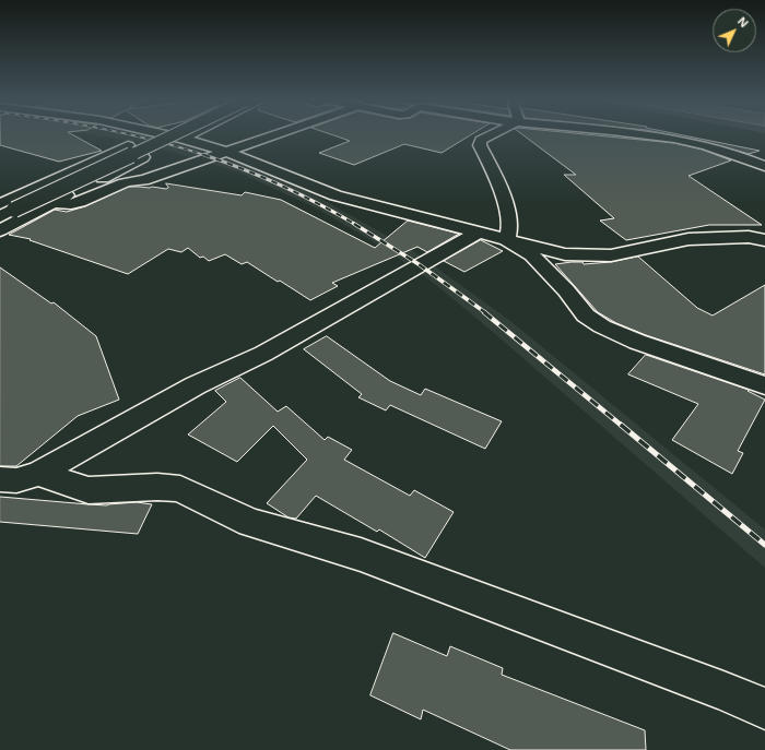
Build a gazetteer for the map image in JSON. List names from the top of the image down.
{
  "north": "top right"
}
